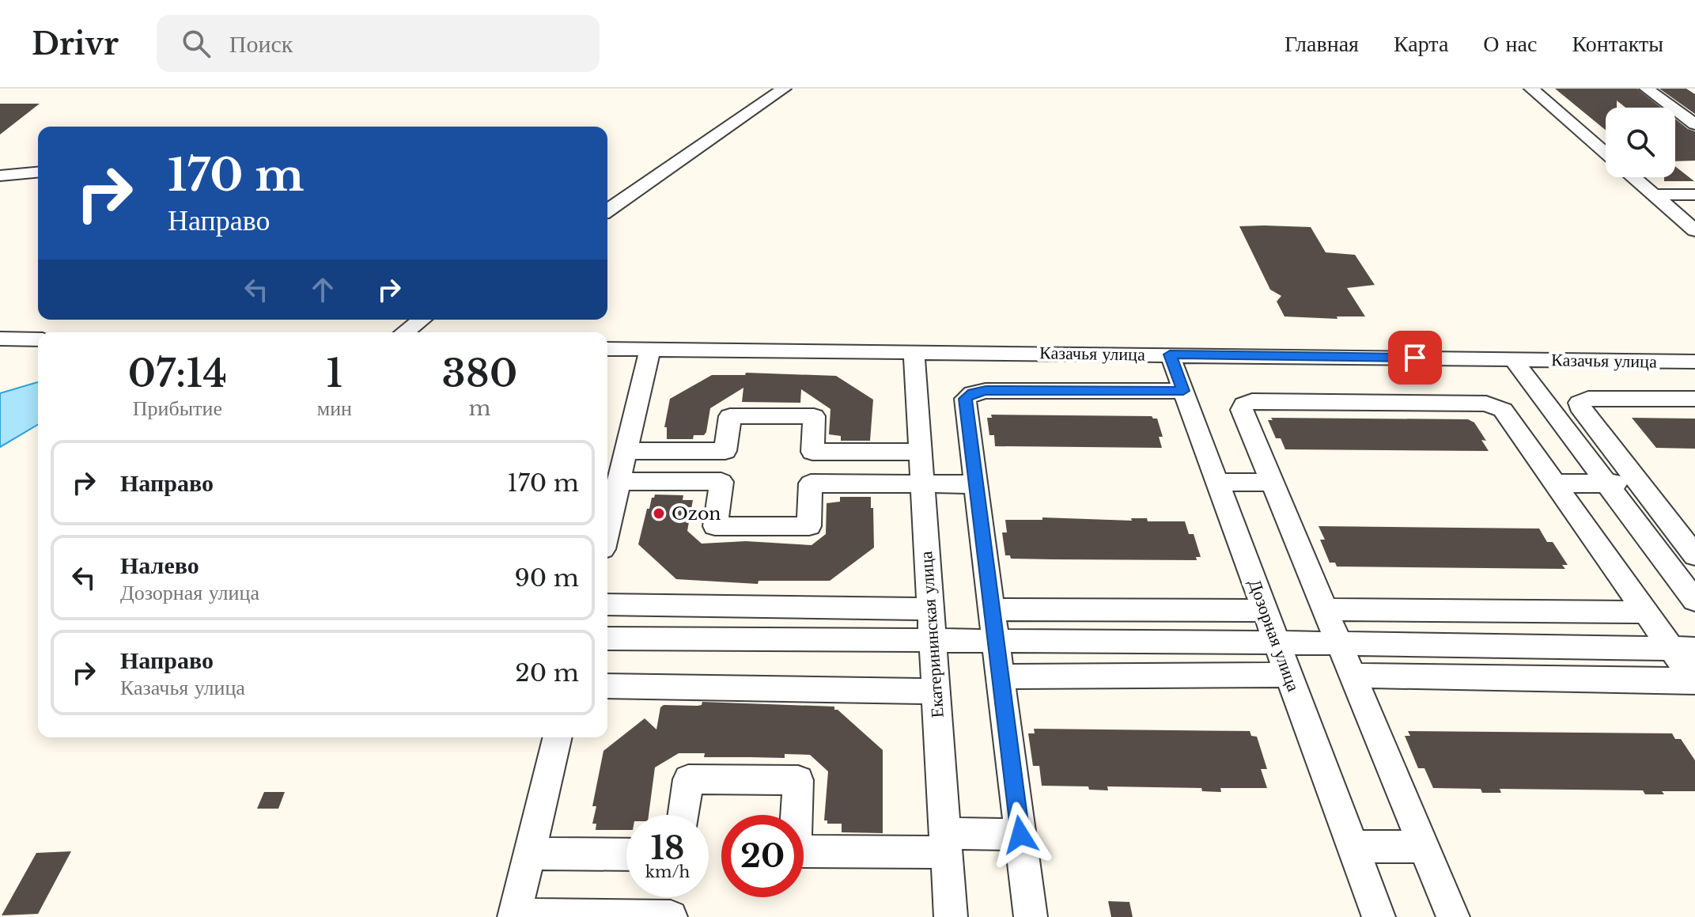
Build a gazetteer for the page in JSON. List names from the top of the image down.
{
  "streets": {
    "street": ["Казачья улица", "Екатерининская улица", "Дозорная улица"]
  },
  "crossings": [
    ["Казачья улица", "Екатерининская улица"],
    ["Казачья улица", "Дозорная улица"]
  ],
  "places": ["Ozon"],
  "page": {
    "header": "Drivr",
    "search": "Поиск",
    "nav": [
      "Главная",
      "Карта",
      "О нас",
      "Контакты"
    ],
    "turn": ["170 m", "Направо"],
    "eta": [
      "07:14",
      "Прибытие",
      "1",
      "мин",
      "380",
      "m"
    ],
    "list": [
      {
        "name": "Направо",
        "value": "170 m"
      },
      {
        "name": "Налево",
        "note": "Дозорная улица",
        "value": "90 m"
      },
      {
        "name": "Направо",
        "note": "Казачья улица",
        "value": "20 m"
      }
    ],
    "speed": "18 km/h",
    "limit": "20"
  }
}
